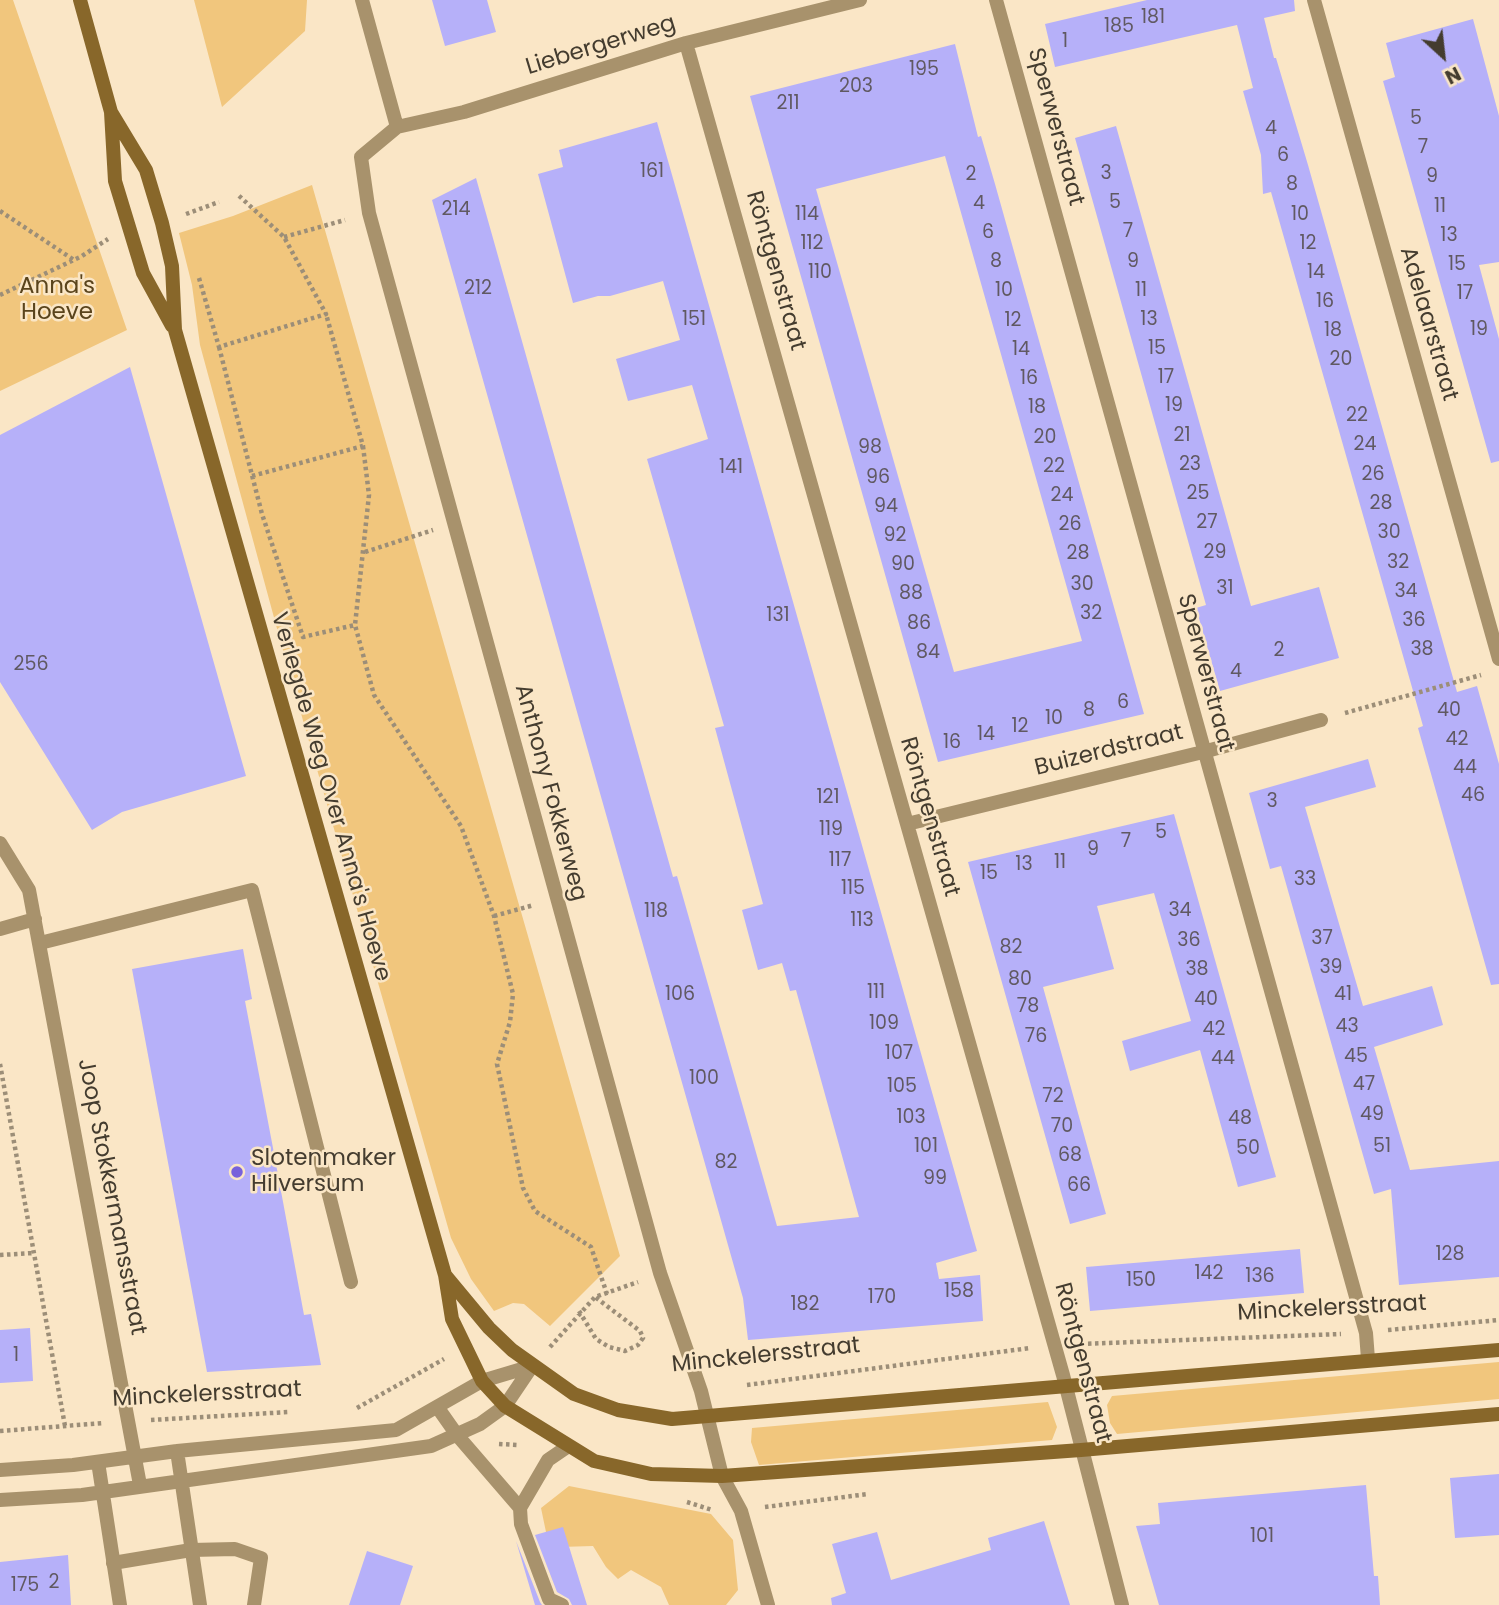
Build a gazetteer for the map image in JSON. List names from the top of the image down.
{
  "streets": {
    "main road": ["Verlegde Weg Over Anna's Hoeve"],
    "street": [
      "Liebergerweg",
      "Sperwerstraat",
      "Röntgenstraat",
      "Adelaarstraat",
      "Buizerdstraat",
      "Anthony Fokkerweg",
      "Joop Stokkermansstraat"
    ],
    "path": ["Minckelersstraat"]
  },
  "crossings": [
    ["Liebergerweg", "Röntgenstraat"],
    ["Liebergerweg", "Anthony Fokkerweg"],
    ["Sperwerstraat", "Buizerdstraat"],
    ["Sperwerstraat", "Minckelersstraat"],
    ["Röntgenstraat", "Buizerdstraat"],
    ["Röntgenstraat", "Minckelersstraat"],
    ["Anthony Fokkerweg", "Minckelersstraat"],
    ["Joop Stokkermansstraat", "Minckelersstraat"]
  ],
  "parks": ["Anna's Hoeve"],
  "places": ["Slotenmaker Hilversum"],
  "house_numbers": [
    "181",
    "185",
    "1",
    "195",
    "203",
    "211",
    "5",
    "4",
    "7",
    "6",
    "161",
    "3",
    "2",
    "9",
    "8",
    "5",
    "4",
    "11",
    "214",
    "114",
    "10",
    "7",
    "6",
    "13",
    "112",
    "12",
    "8",
    "9",
    "15",
    "110",
    "14",
    "212",
    "10",
    "11",
    "17",
    "16",
    "151",
    "13",
    "12",
    "19",
    "18",
    "15",
    "14",
    "20",
    "17",
    "16",
    "19",
    "18",
    "22",
    "21",
    "20",
    "24",
    "98",
    "23",
    "22",
    "141",
    "26",
    "96",
    "25",
    "24",
    "28",
    "94",
    "27",
    "26",
    "30",
    "92",
    "29",
    "28",
    "32",
    "90",
    "30",
    "31",
    "34",
    "88",
    "32",
    "131",
    "36",
    "86",
    "38",
    "2",
    "84",
    "256",
    "4",
    "6",
    "8",
    "40",
    "10",
    "12",
    "14",
    "42",
    "16",
    "44",
    "46",
    "121",
    "3",
    "119",
    "5",
    "7",
    "9",
    "117",
    "11",
    "13",
    "15",
    "33",
    "115",
    "34",
    "118",
    "113",
    "37",
    "36",
    "82",
    "39",
    "38",
    "80",
    "111",
    "106",
    "41",
    "40",
    "78",
    "109",
    "43",
    "42",
    "76",
    "107",
    "45",
    "44",
    "100",
    "47",
    "105",
    "72",
    "49",
    "103",
    "48",
    "70",
    "101",
    "51",
    "50",
    "68",
    "82",
    "99",
    "66",
    "128",
    "142",
    "136",
    "150",
    "158",
    "170",
    "182",
    "1",
    "101",
    "2",
    "175"
  ],
  "north": "bottom right"
}
